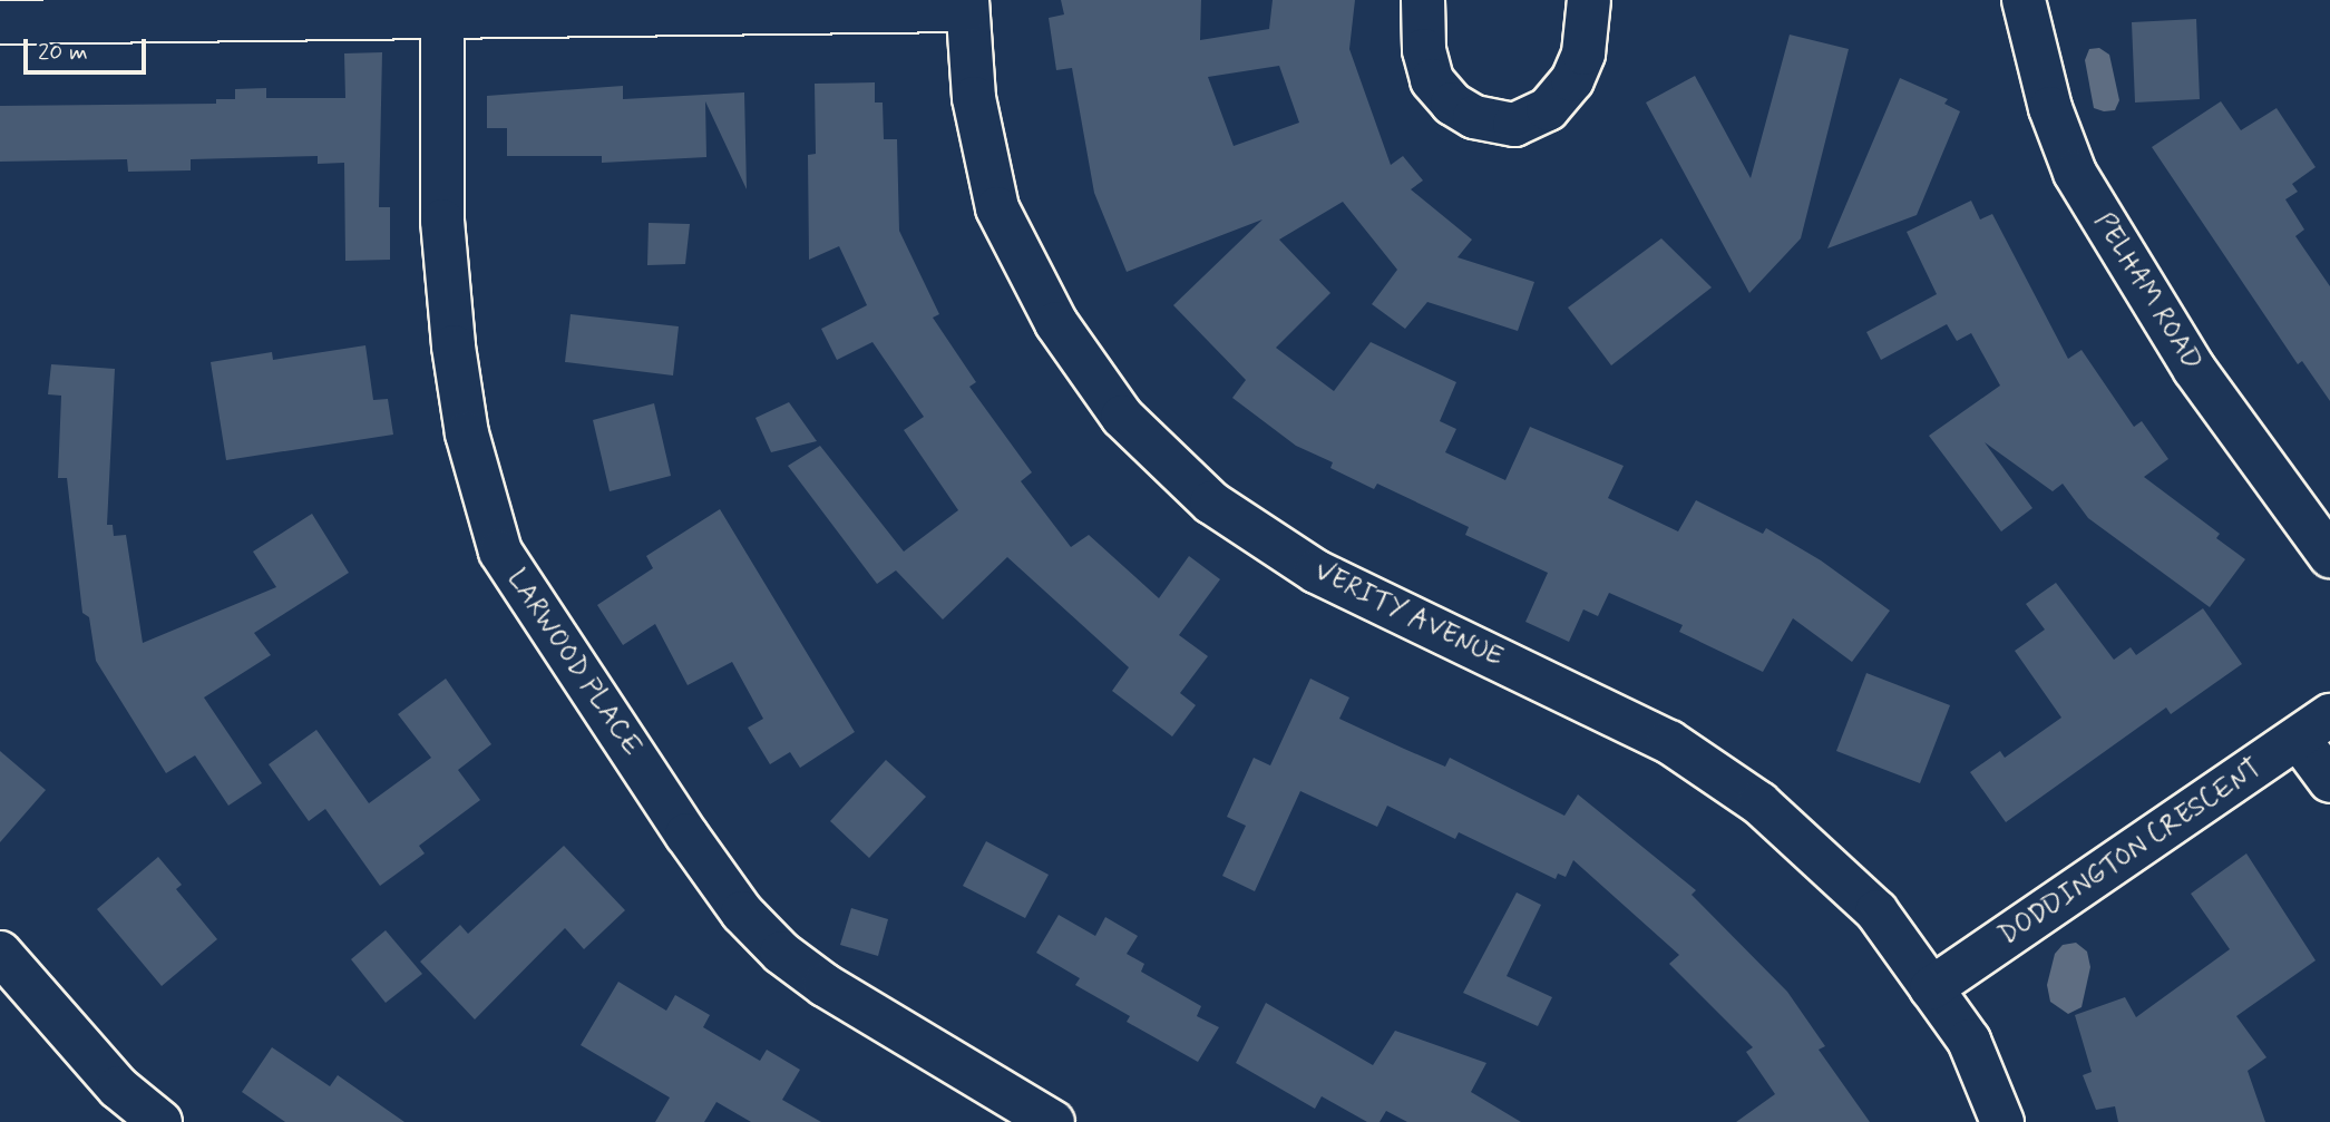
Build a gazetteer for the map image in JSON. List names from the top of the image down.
{
  "streets": {
    "street": [
      "PELHAM ROAD",
      "VERITY AVENUE",
      "LARWOOD PLACE",
      "DODDINGTON CRESCENT"
    ]
  },
  "crossings": [
    ["VERITY AVENUE", "DODDINGTON CRESCENT"]
  ],
  "scale_bar": "20 m"
}
